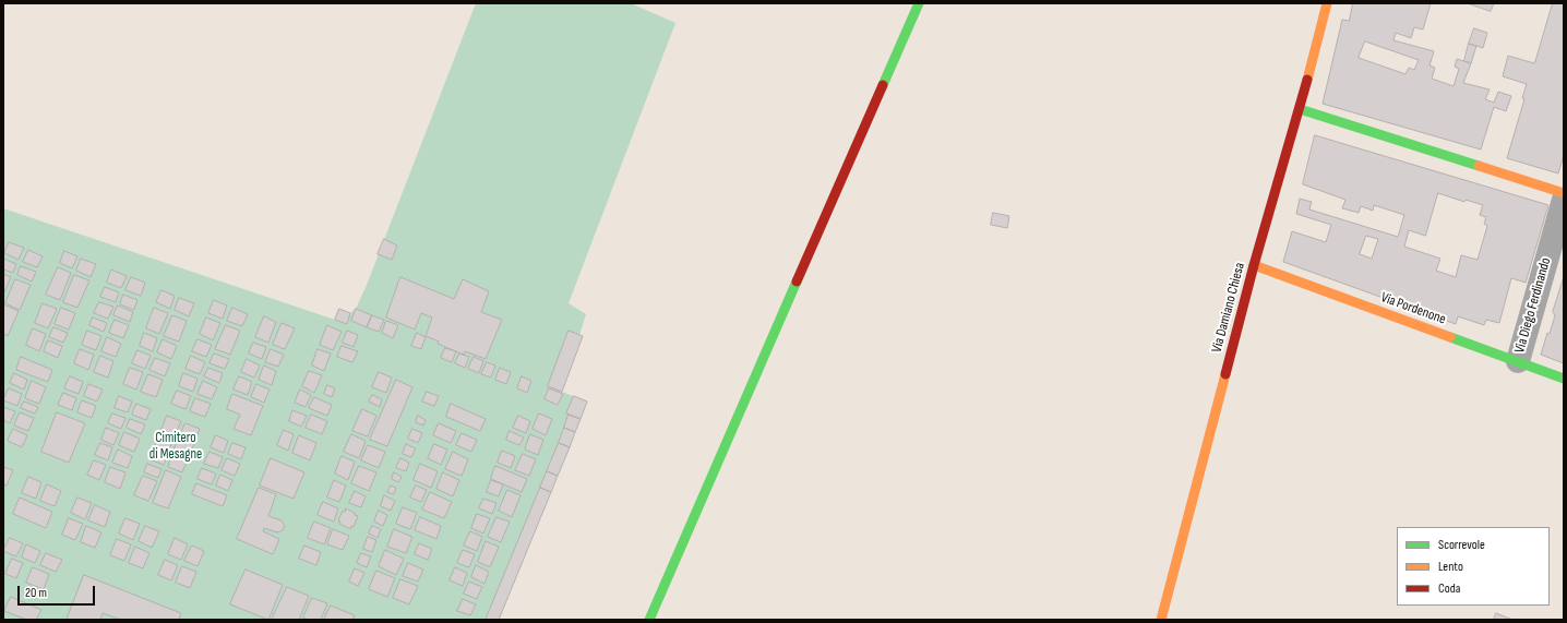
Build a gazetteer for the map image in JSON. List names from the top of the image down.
{
  "streets": {
    "street": ["Via Diego Ferdinando", "Via Damiano Chiesa", "Via Pordenone"]
  },
  "crossings": [
    ["Via Diego Ferdinando", "Via Pordenone"],
    ["Via Damiano Chiesa", "Via Pordenone"]
  ],
  "parks": ["Cimitero di Mesagne"],
  "legend": ["Scorrevole", "Lento", "Coda"],
  "scale_bar": "20 m"
}
